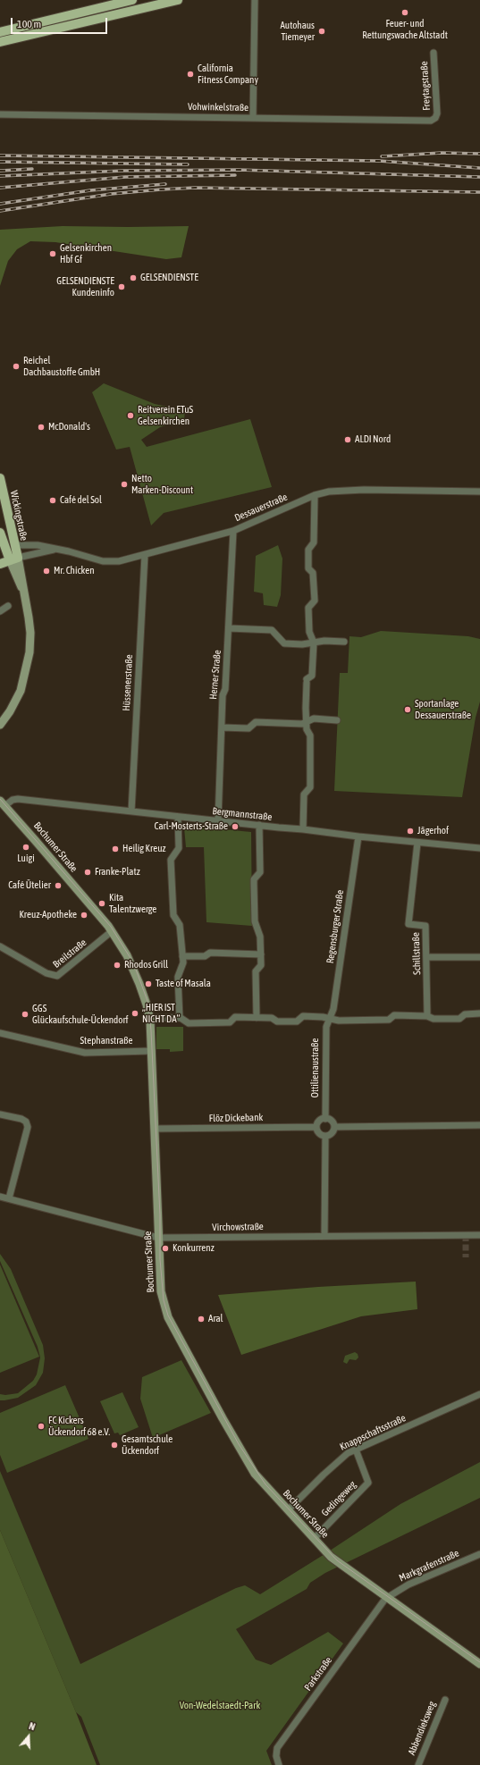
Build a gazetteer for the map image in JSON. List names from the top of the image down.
{
  "streets": {
    "main road": ["Wickingstraße", "Bochumer Straße"],
    "street": [
      "Freytagstraße",
      "Vohwinkelstraße",
      "Dessauerstraße",
      "Herner Straße",
      "Hüssenerstraße",
      "Bergmannstraße",
      "Regensburger Straße",
      "Breilstraße",
      "Schillstraße",
      "Stephanstraße",
      "Ottilienaustraße",
      "Flöz Dickebank",
      "Virchowstraße",
      "Knappschaftsstraße",
      "Gedingeweg",
      "Markgrafenstraße",
      "Parkstraße",
      "Abbendieksweg"
    ]
  },
  "crossings": [
    ["Freytagstraße", "Vohwinkelstraße"],
    ["Dessauerstraße", "Wickingstraße"],
    ["Dessauerstraße", "Herner Straße"],
    ["Dessauerstraße", "Hüssenerstraße"],
    ["Herner Straße", "Bergmannstraße"],
    ["Hüssenerstraße", "Bergmannstraße"],
    ["Bergmannstraße", "Bochumer Straße"],
    ["Bergmannstraße", "Regensburger Straße"],
    ["Bergmannstraße", "Schillstraße"],
    ["Bochumer Straße", "Breilstraße"],
    ["Bochumer Straße", "Stephanstraße"],
    ["Bochumer Straße", "Flöz Dickebank"],
    ["Bochumer Straße", "Virchowstraße"],
    ["Bochumer Straße", "Knappschaftsstraße"],
    ["Bochumer Straße", "Gedingeweg"],
    ["Bochumer Straße", "Markgrafenstraße"],
    ["Bochumer Straße", "Parkstraße"],
    ["Regensburger Straße", "Ottilienaustraße"],
    ["Ottilienaustraße", "Flöz Dickebank"],
    ["Knappschaftsstraße", "Gedingeweg"],
    ["Markgrafenstraße", "Parkstraße"]
  ],
  "parks": ["Von-Wedelstaedt-Park"],
  "places": [
    "Feuer- und Rettungswache Altstadt",
    "Autohaus Tiemeyer",
    "California Fitness Company",
    "Gelsenkirchen Hbf Gf",
    "GELSENDIENSTE",
    "GELSENDIENSTE Kundeninfo",
    "Reichel Dachbaustoffe GmbH",
    "Reitverein ETuS Gelsenkirchen",
    "McDonald's",
    "ALDI Nord",
    "Netto Marken-Discount",
    "Café del Sol",
    "Mr. Chicken",
    "Sportanlage Dessauerstraße",
    "Carl-Mosterts-Straße",
    "Jägerhof",
    "Luigi",
    "Heilig Kreuz",
    "Franke-Platz",
    "Café Ütelier",
    "Kita Talentzwerge",
    "Kreuz-Apotheke",
    "Rhodos Grill",
    "Taste of Masala",
    "„HIER IST NICHT DA“",
    "GGS Glückaufschule-Ückendorf",
    "Konkurrenz",
    "Aral",
    "FC Kickers Ückendorf 68 e.V.",
    "Gesamtschule Ückendorf"
  ],
  "scale_bar": "100 m",
  "north": "top"
}
